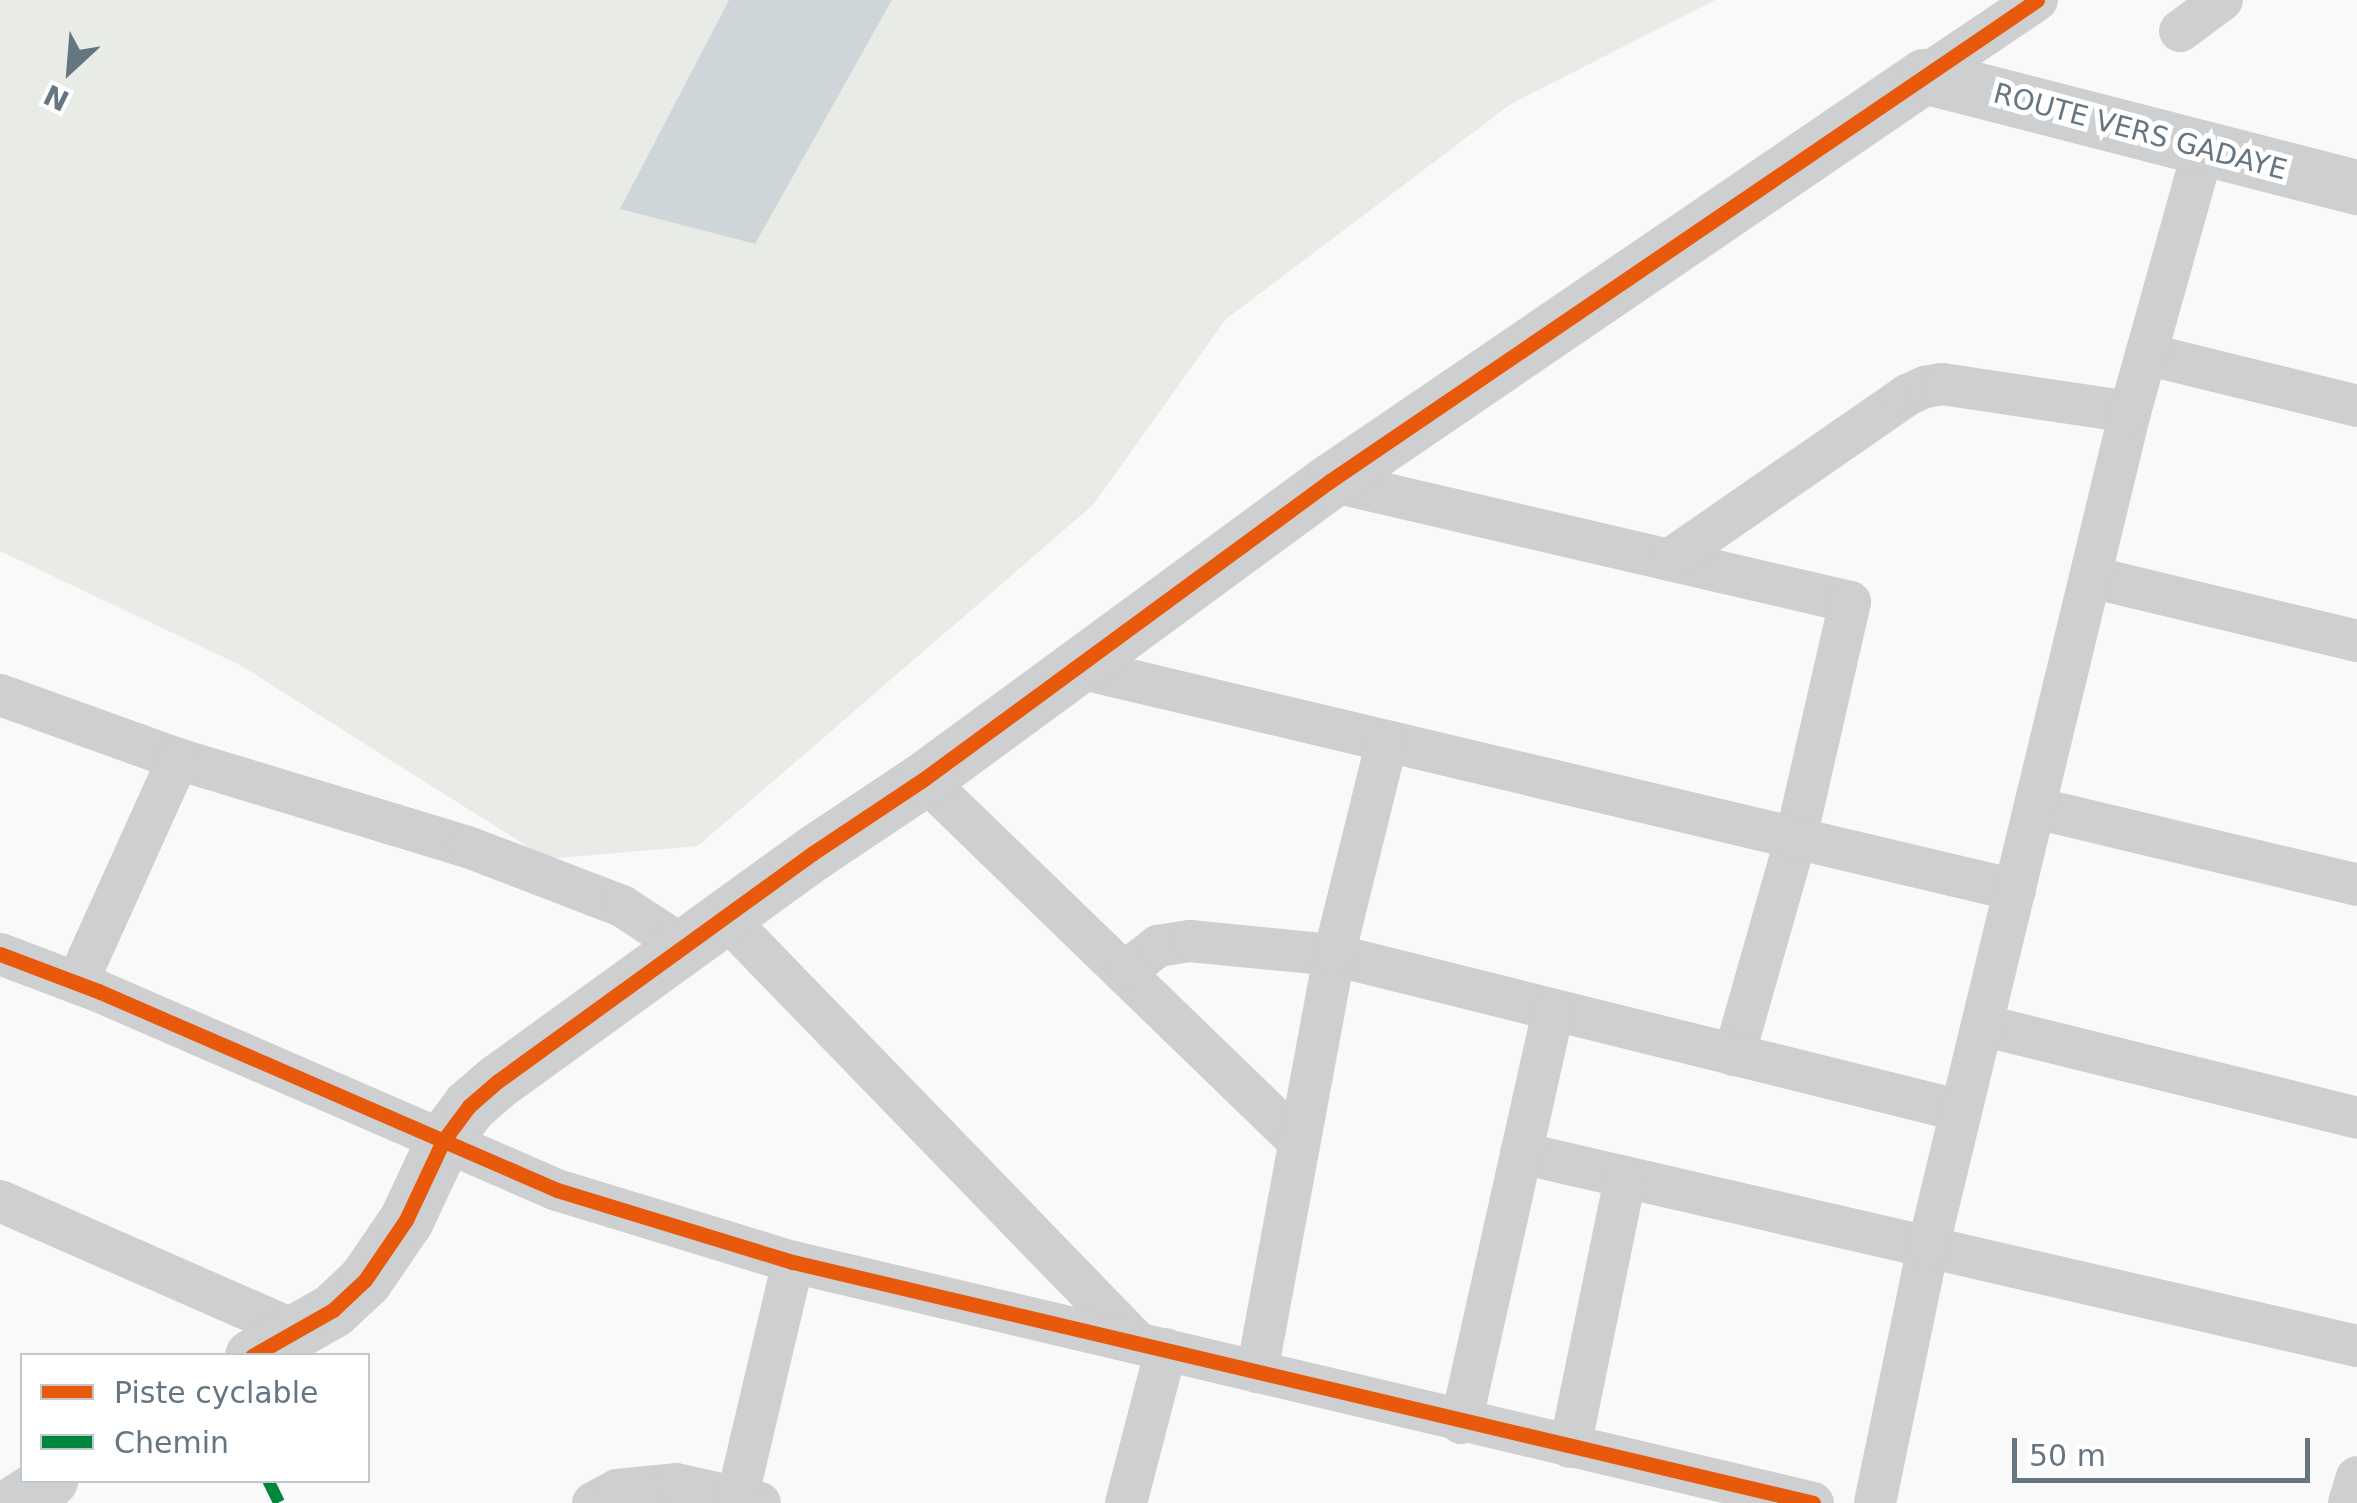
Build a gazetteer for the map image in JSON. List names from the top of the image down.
{
  "streets": {
    "street": ["ROUTE VERS GADAYE"]
  },
  "legend": ["Piste cyclable", "Chemin"],
  "scale_bar": "50 m",
  "north": "bottom left"
}
